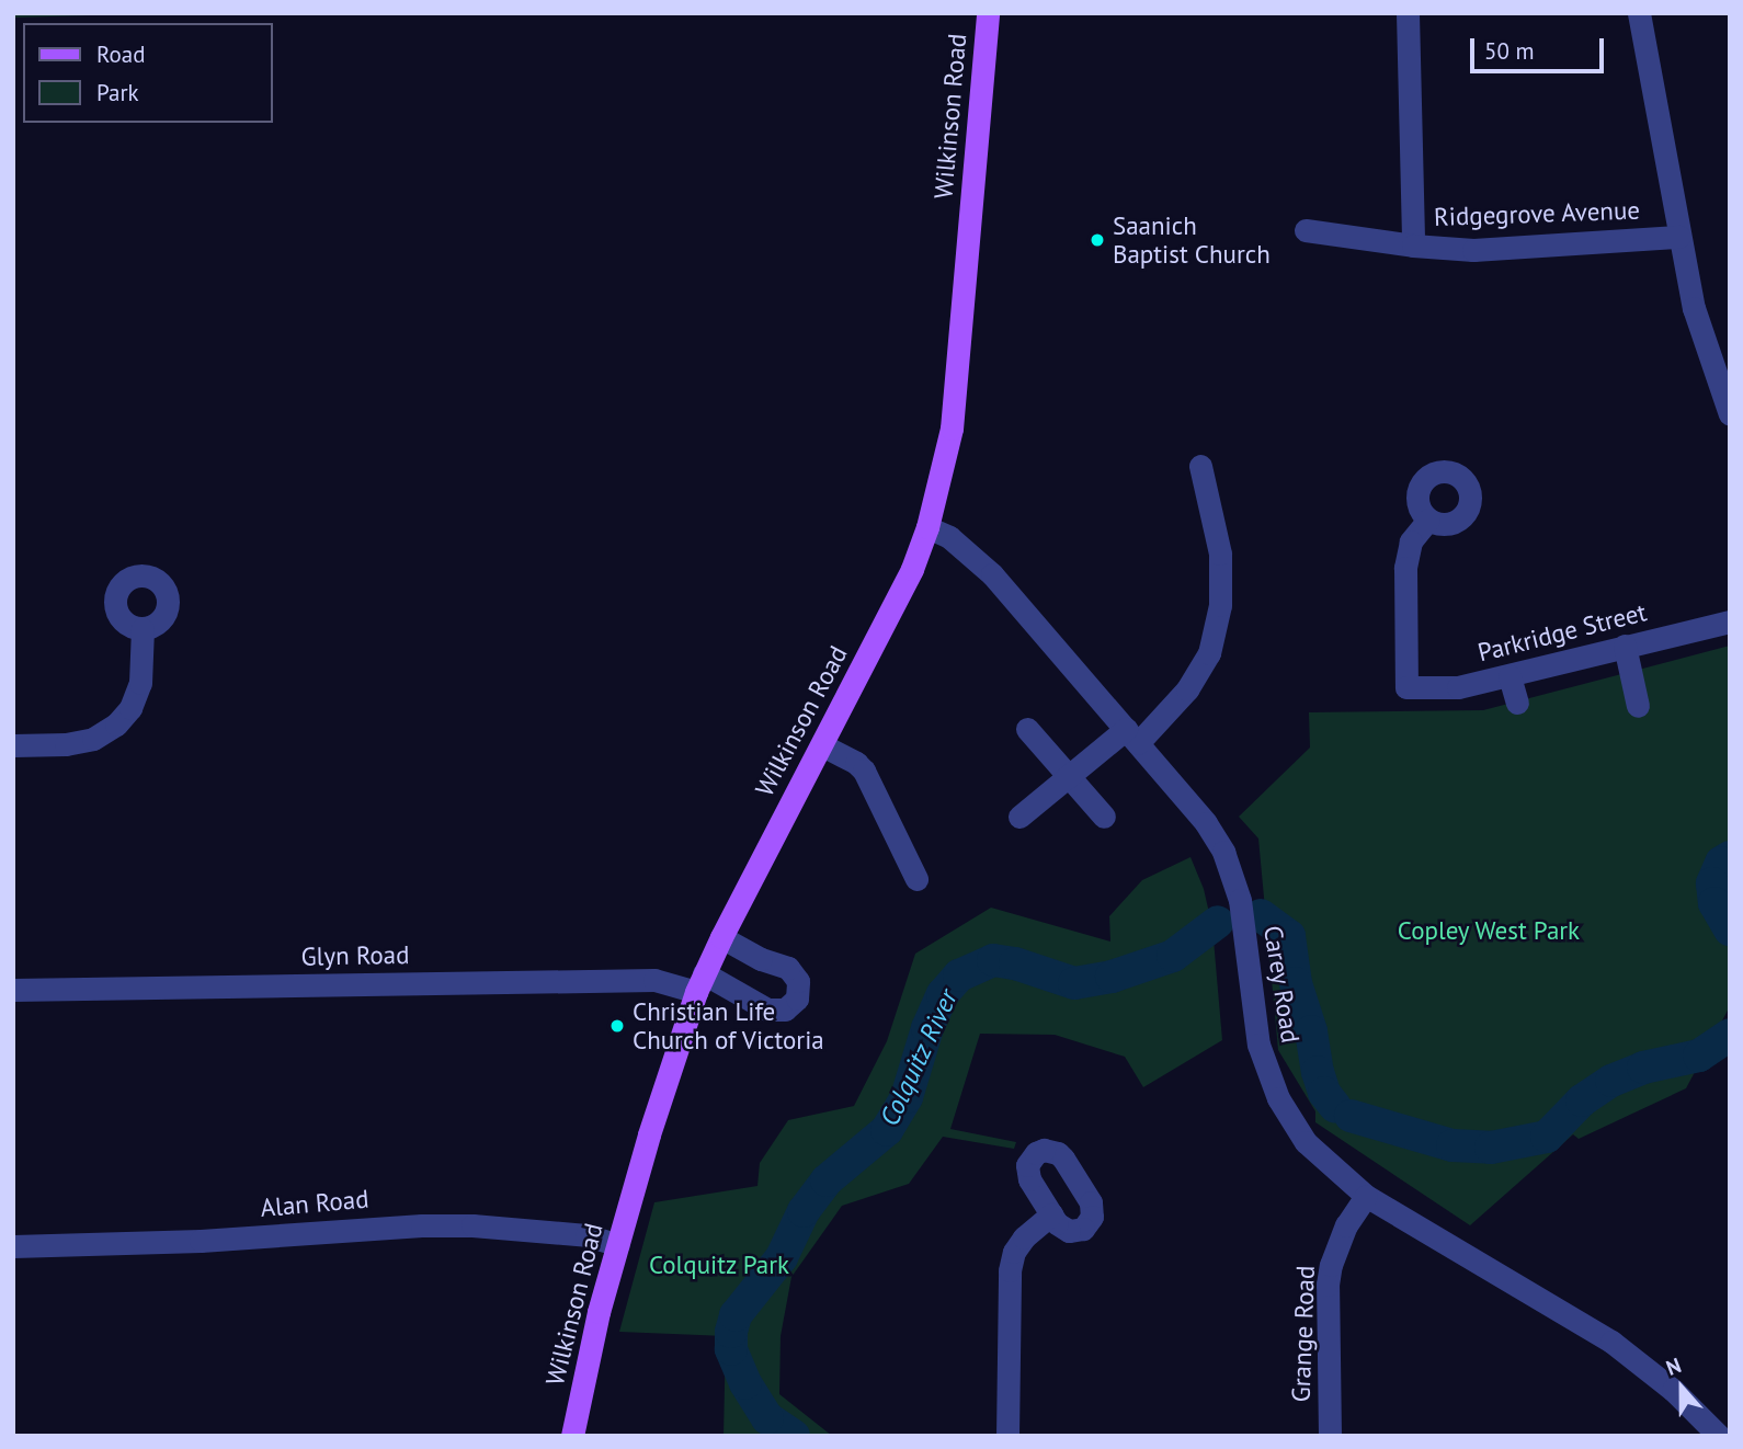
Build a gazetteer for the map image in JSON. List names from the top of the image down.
{
  "streets": {
    "main road": ["Wilkinson Road"],
    "street": [
      "Ridgegrove Avenue",
      "Parkridge Street",
      "Glyn Road",
      "Carey Road",
      "Alan Road",
      "Grange Road"
    ]
  },
  "crossings": [
    ["Wilkinson Road", "Glyn Road"],
    ["Wilkinson Road", "Carey Road"],
    ["Wilkinson Road", "Alan Road"],
    ["Carey Road", "Grange Road"]
  ],
  "water": ["Colquitz River"],
  "parks": ["Copley West Park", "Colquitz Park"],
  "places": ["Saanich Baptist Church", "Christian Life Church of Victoria"],
  "legend": ["Road", "Park"],
  "scale_bar": "50 m",
  "north": "top"
}
